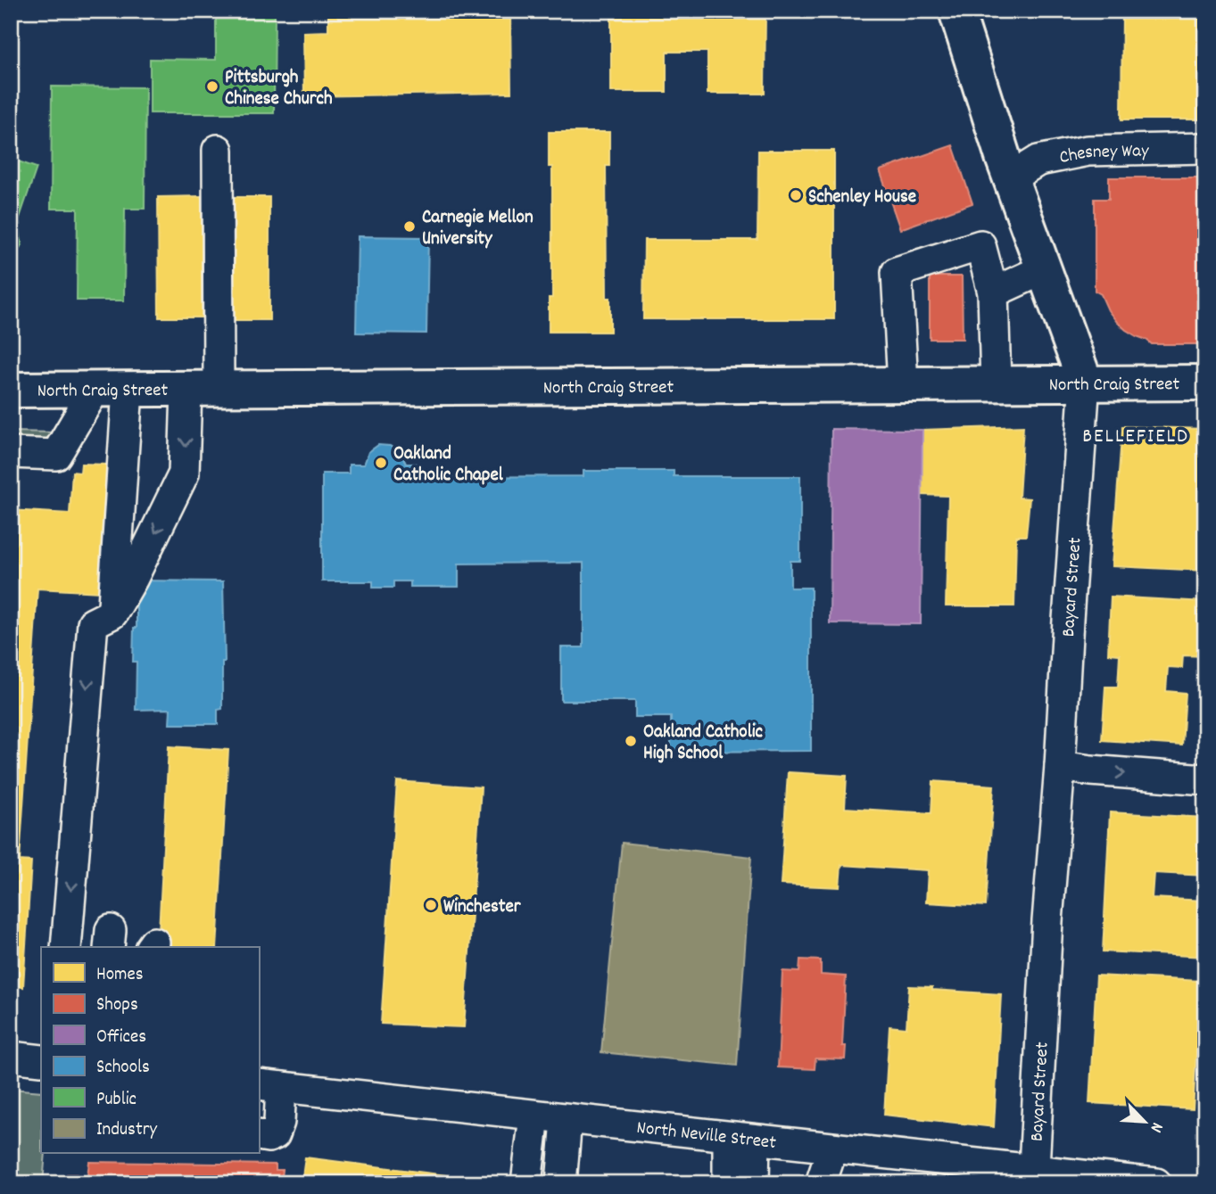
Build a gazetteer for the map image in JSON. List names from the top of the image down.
{
  "streets": {
    "main road": ["North Craig Street", "Bayard Street"],
    "street": ["Chesney Way", "North Neville Street"]
  },
  "crossings": [
    ["Chesney Way", "Bayard Street"],
    ["North Craig Street", "Bayard Street"],
    ["Bayard Street", "North Neville Street"]
  ],
  "districts": ["BELLEFIELD"],
  "places": [
    "Pittsburgh Chinese Church",
    "Schenley House",
    "Carnegie Mellon University",
    "Oakland Catholic Chapel",
    "Oakland Catholic High School",
    "Winchester"
  ],
  "legend": [
    "Homes",
    "Shops",
    "Offices",
    "Schools",
    "Public",
    "Industry"
  ],
  "north": "bottom right"
}
